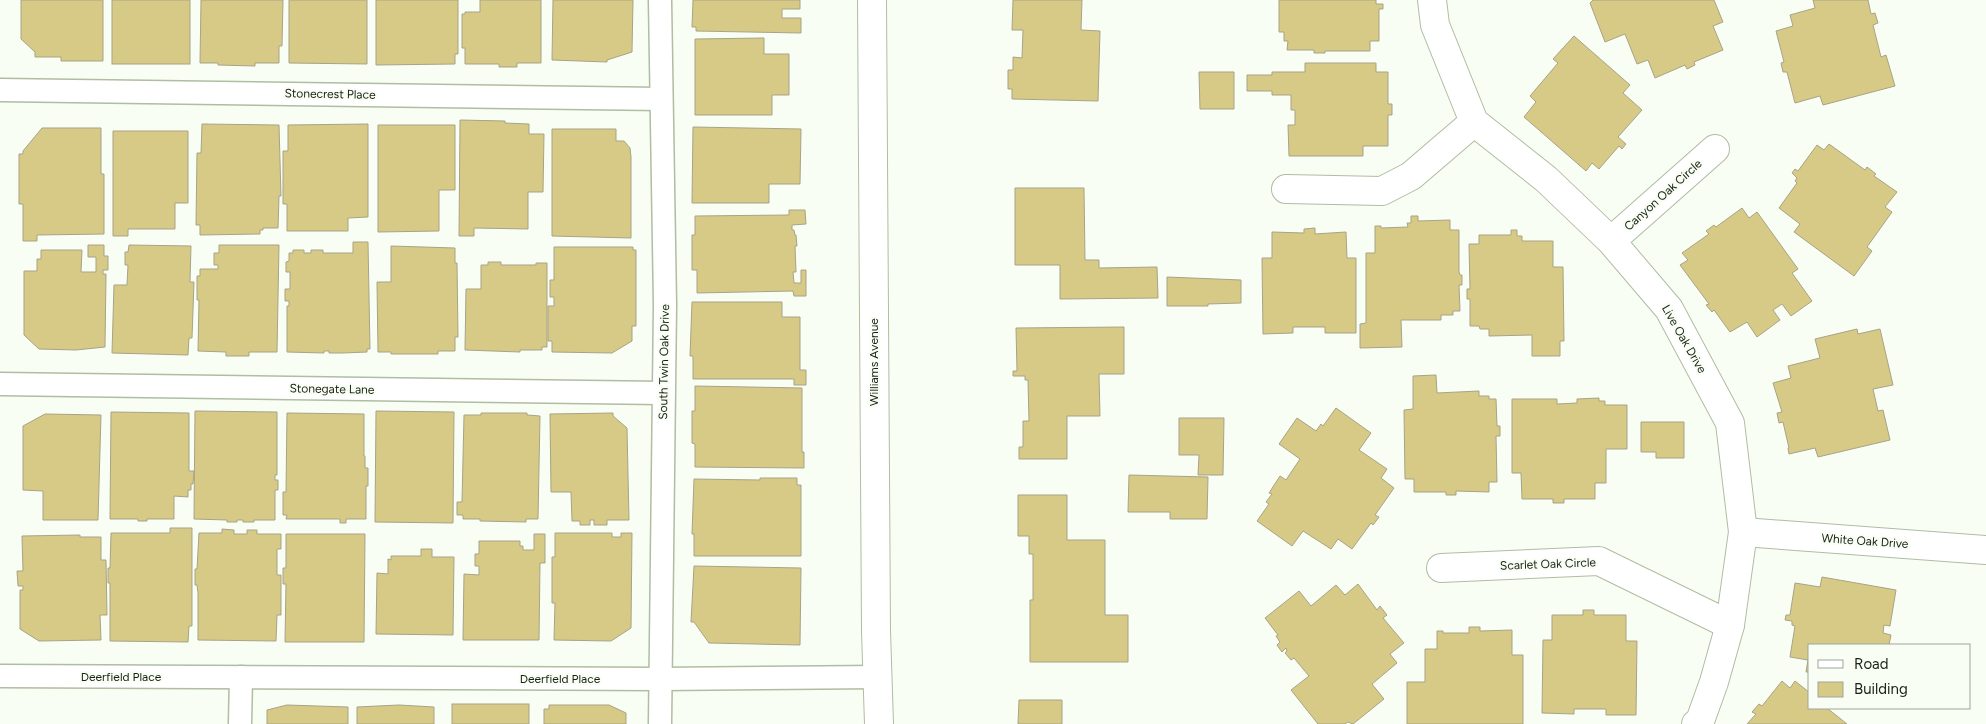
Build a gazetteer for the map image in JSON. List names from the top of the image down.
{
  "streets": {
    "street": [
      "Canyon Oak Circle",
      "Live Oak Drive",
      "Williams Avenue",
      "White Oak Drive",
      "Scarlet Oak Circle"
    ],
    "lane": [
      "Stonecrest Place",
      "South Twin Oak Drive",
      "Stonegate Lane",
      "Deerfield Place"
    ]
  },
  "crossings": [
    ["Stonecrest Place", "South Twin Oak Drive"],
    ["Canyon Oak Circle", "Live Oak Drive"],
    ["Live Oak Drive", "White Oak Drive"],
    ["Live Oak Drive", "Scarlet Oak Circle"],
    ["South Twin Oak Drive", "Stonegate Lane"],
    ["South Twin Oak Drive", "Deerfield Place"],
    ["Williams Avenue", "Deerfield Place"]
  ],
  "legend": ["Road", "Building"]
}
